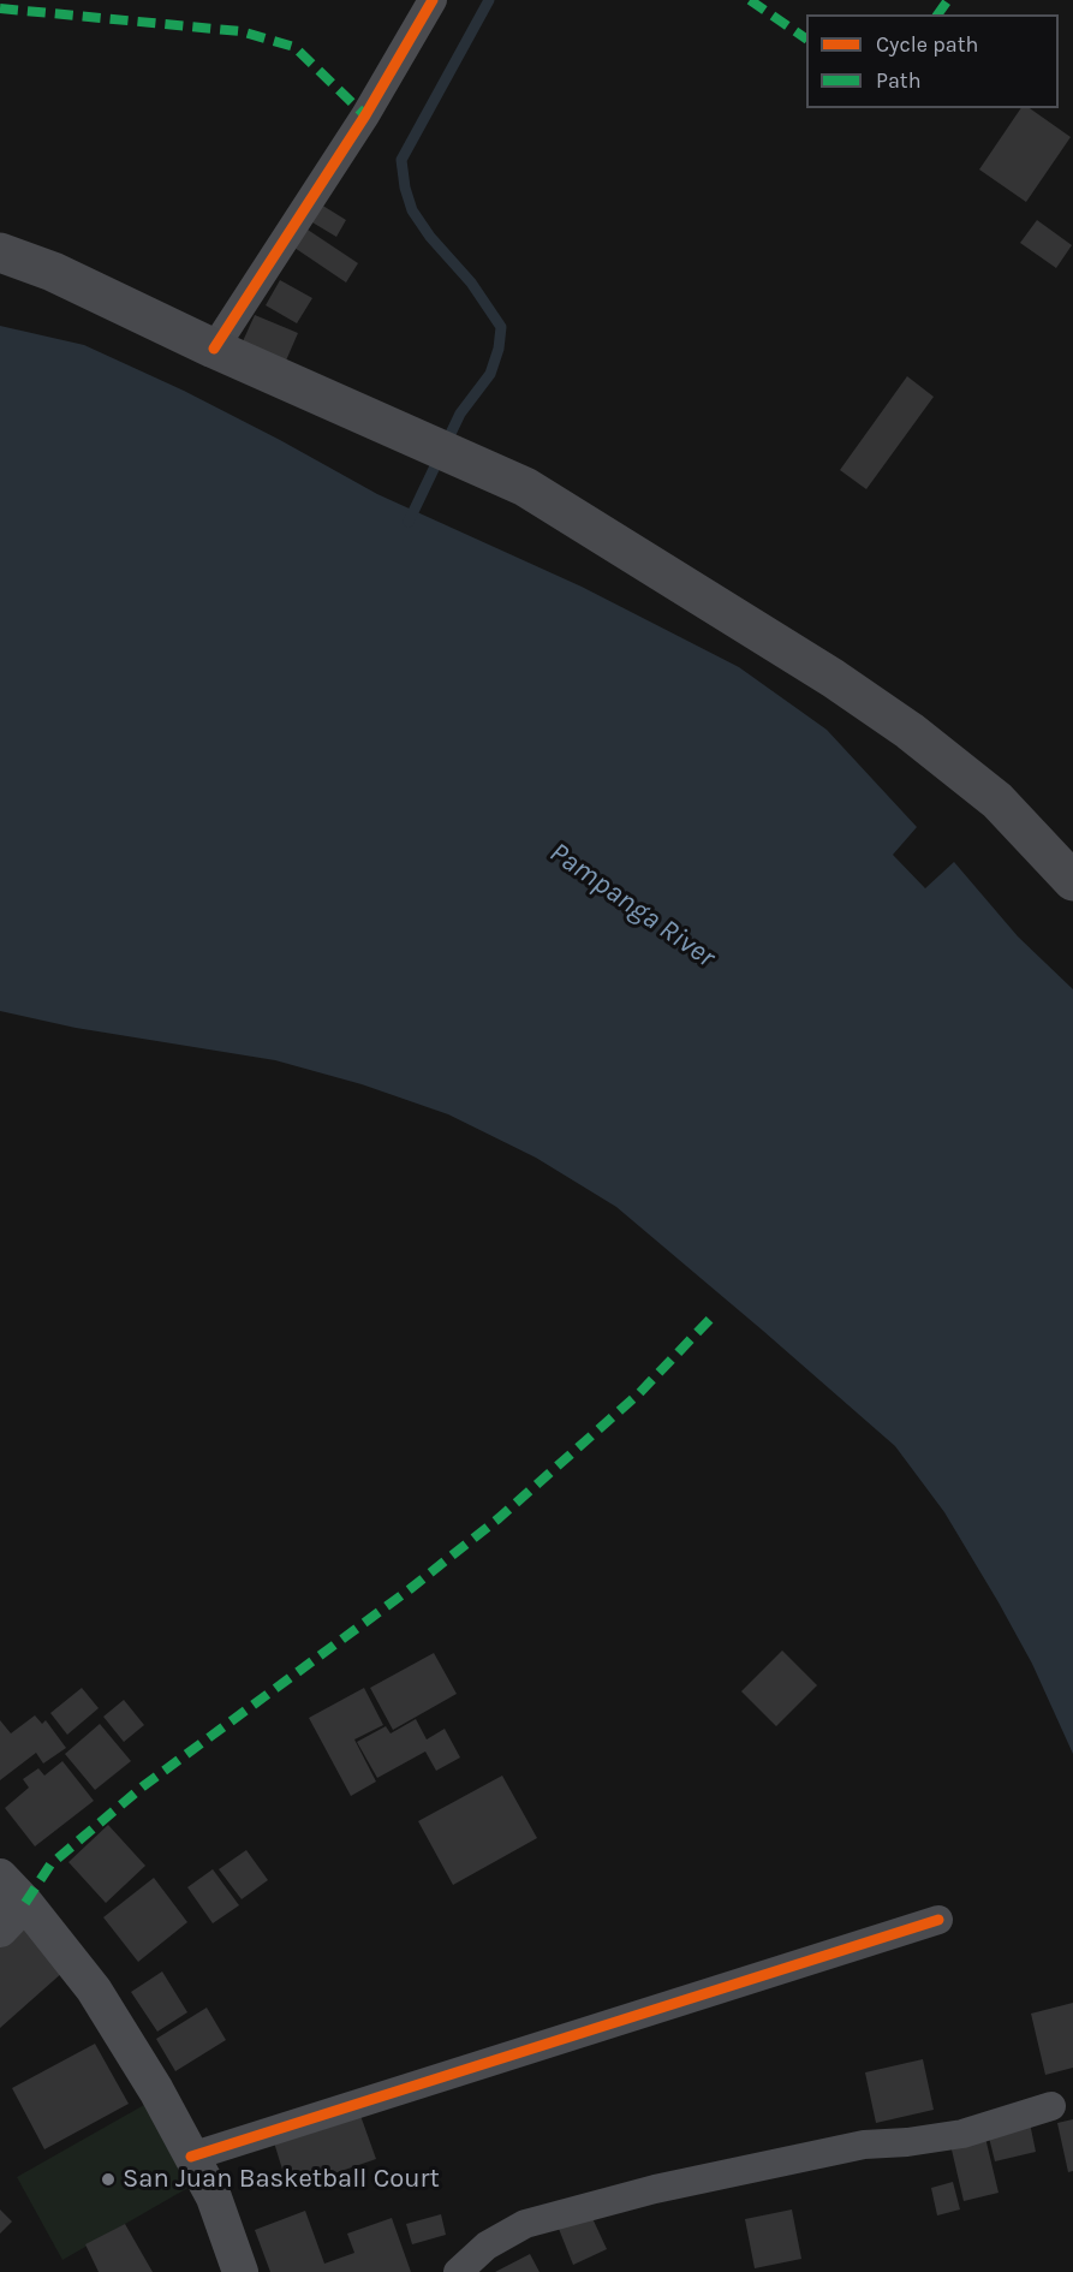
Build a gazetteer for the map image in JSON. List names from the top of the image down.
{
  "water": ["Pampanga River"],
  "places": ["San Juan Basketball Court"],
  "legend": ["Cycle path", "Path"]
}
